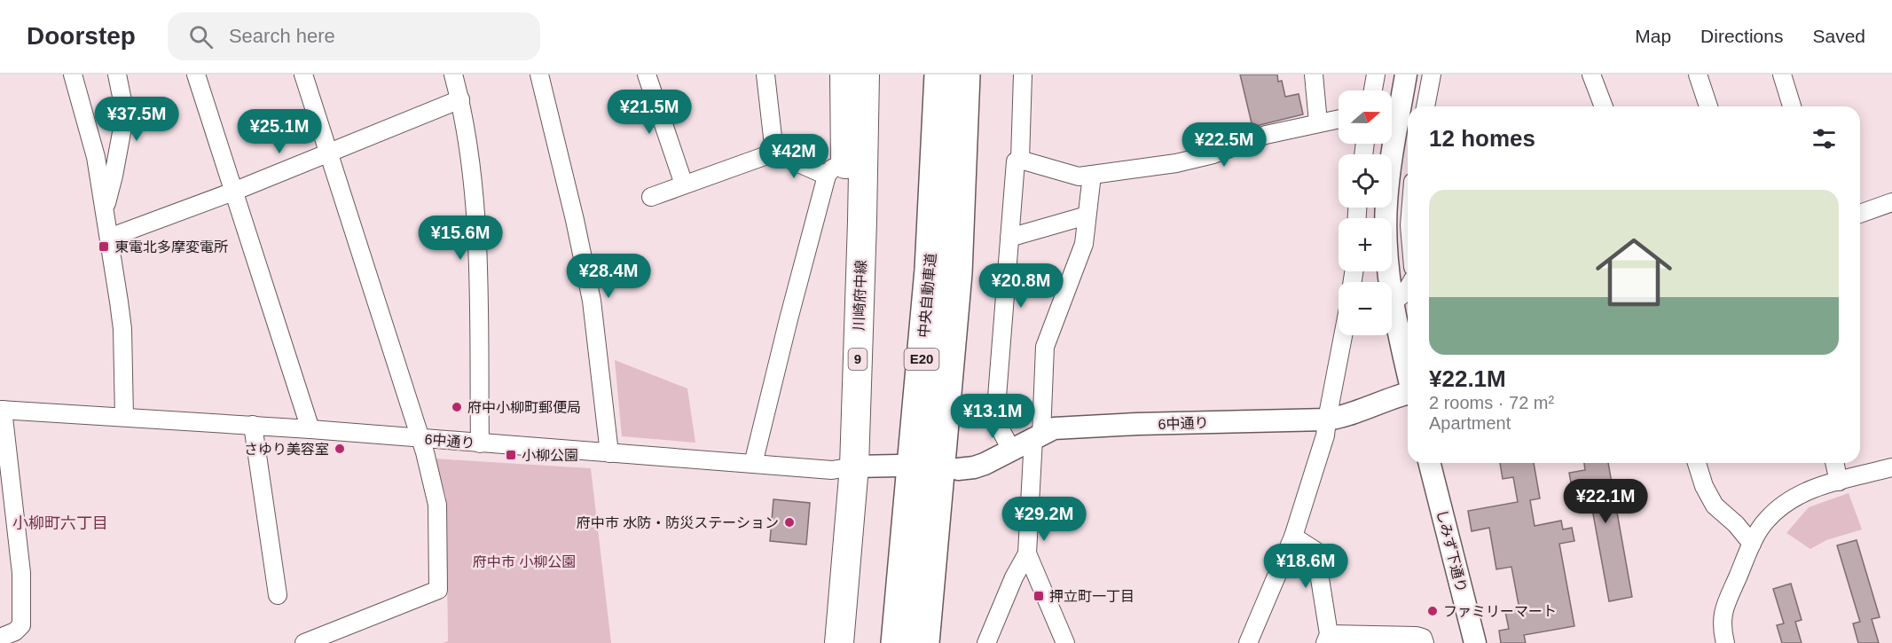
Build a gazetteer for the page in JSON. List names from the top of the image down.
{
  "streets": {
    "highway": ["中央自動車道", "E20"],
    "main road": ["川崎府中線", "9"],
    "street": ["6中通り", "しみず下通り"]
  },
  "crossings": [
    ["川崎府中線", "6中通り"]
  ],
  "districts": ["小柳町六丁目"],
  "parks": ["府中市 小柳公園"],
  "places": {
    "transit": ["東電北多摩変電所", "小柳公園", "押立町一丁目"],
    "other": [
      "府中小柳町郵便局",
      "さゆり美容室",
      "府中市 水防・防災ステーション",
      "ファミリーマート"
    ]
  },
  "north": "right",
  "page": {
    "header": "Doorstep",
    "search": "Search here",
    "nav": ["Map", "Directions", "Saved"],
    "price": [
      "¥21.5M",
      "¥37.5M",
      "¥25.1M",
      "¥22.5M",
      "¥42M",
      "¥15.6M",
      "¥28.4M",
      "¥20.8M",
      "¥13.1M",
      "¥22.1M",
      "¥29.2M",
      "¥18.6M"
    ],
    "map_buttons": ["+", "−"],
    "heading": "12 homes",
    "list": [
      {
        "name": "¥22.1M",
        "note": "2 rooms · 72 m² · Apartment"
      }
    ]
  }
}
